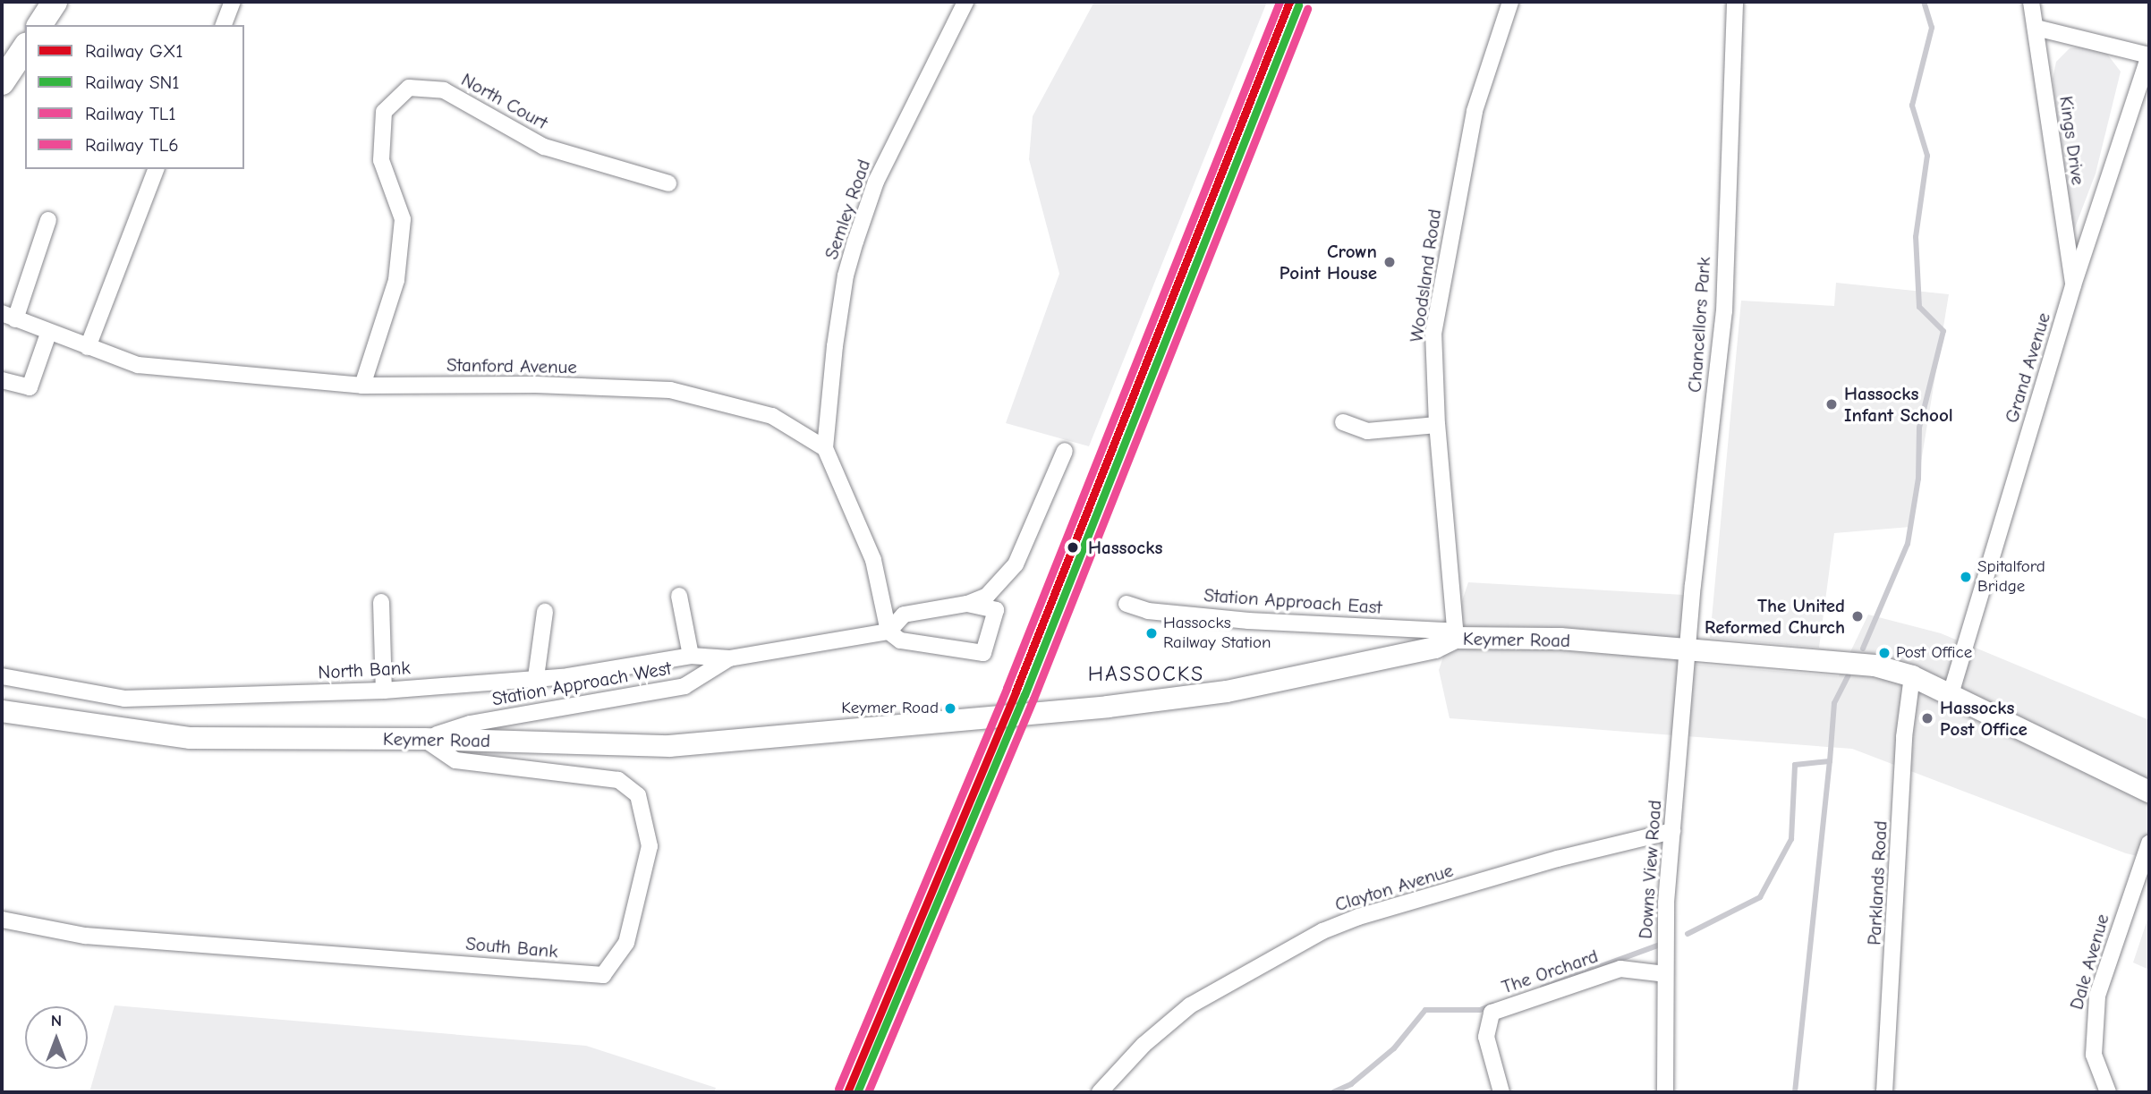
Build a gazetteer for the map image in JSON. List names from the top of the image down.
{
  "streets": {
    "main road": ["Keymer Road"],
    "street": [
      "North Court",
      "Kings Drive",
      "Semley Road",
      "Woodsland Road",
      "Chancellors Park",
      "Stanford Avenue",
      "Grand Avenue",
      "Station Approach East",
      "North Bank",
      "Station Approach West",
      "Downs View Road",
      "Parklands Road",
      "Clayton Avenue",
      "South Bank",
      "Dale Avenue",
      "The Orchard"
    ]
  },
  "crossings": [
    ["North Court", "Stanford Avenue"],
    ["Kings Drive", "Grand Avenue"],
    ["Semley Road", "Stanford Avenue"],
    ["Woodsland Road", "Station Approach East"],
    ["Woodsland Road", "Keymer Road"],
    ["Chancellors Park", "Keymer Road"],
    ["Chancellors Park", "Downs View Road"],
    ["Grand Avenue", "Keymer Road"],
    ["Station Approach East", "Keymer Road"],
    ["Keymer Road", "Station Approach West"],
    ["Keymer Road", "Downs View Road"],
    ["Keymer Road", "Parklands Road"],
    ["Keymer Road", "South Bank"],
    ["North Bank", "Station Approach West"],
    ["Station Approach West", "South Bank"],
    ["Downs View Road", "Clayton Avenue"],
    ["Downs View Road", "The Orchard"]
  ],
  "districts": ["HASSOCKS"],
  "places": [
    "Crown Point House",
    "Hassocks Infant School",
    "Hassocks",
    "Spitalford Bridge",
    "The United Reformed Church",
    "Hassocks Railway Station",
    "Post Office",
    "Keymer Road",
    "Hassocks Post Office"
  ],
  "lines": [
    "rail line GX1",
    "rail line TL1",
    "rail line SN1",
    "rail line TL6"
  ],
  "legend": [
    "Railway GX1",
    "Railway SN1",
    "Railway TL1",
    "Railway TL6"
  ],
  "north": "top"
}
